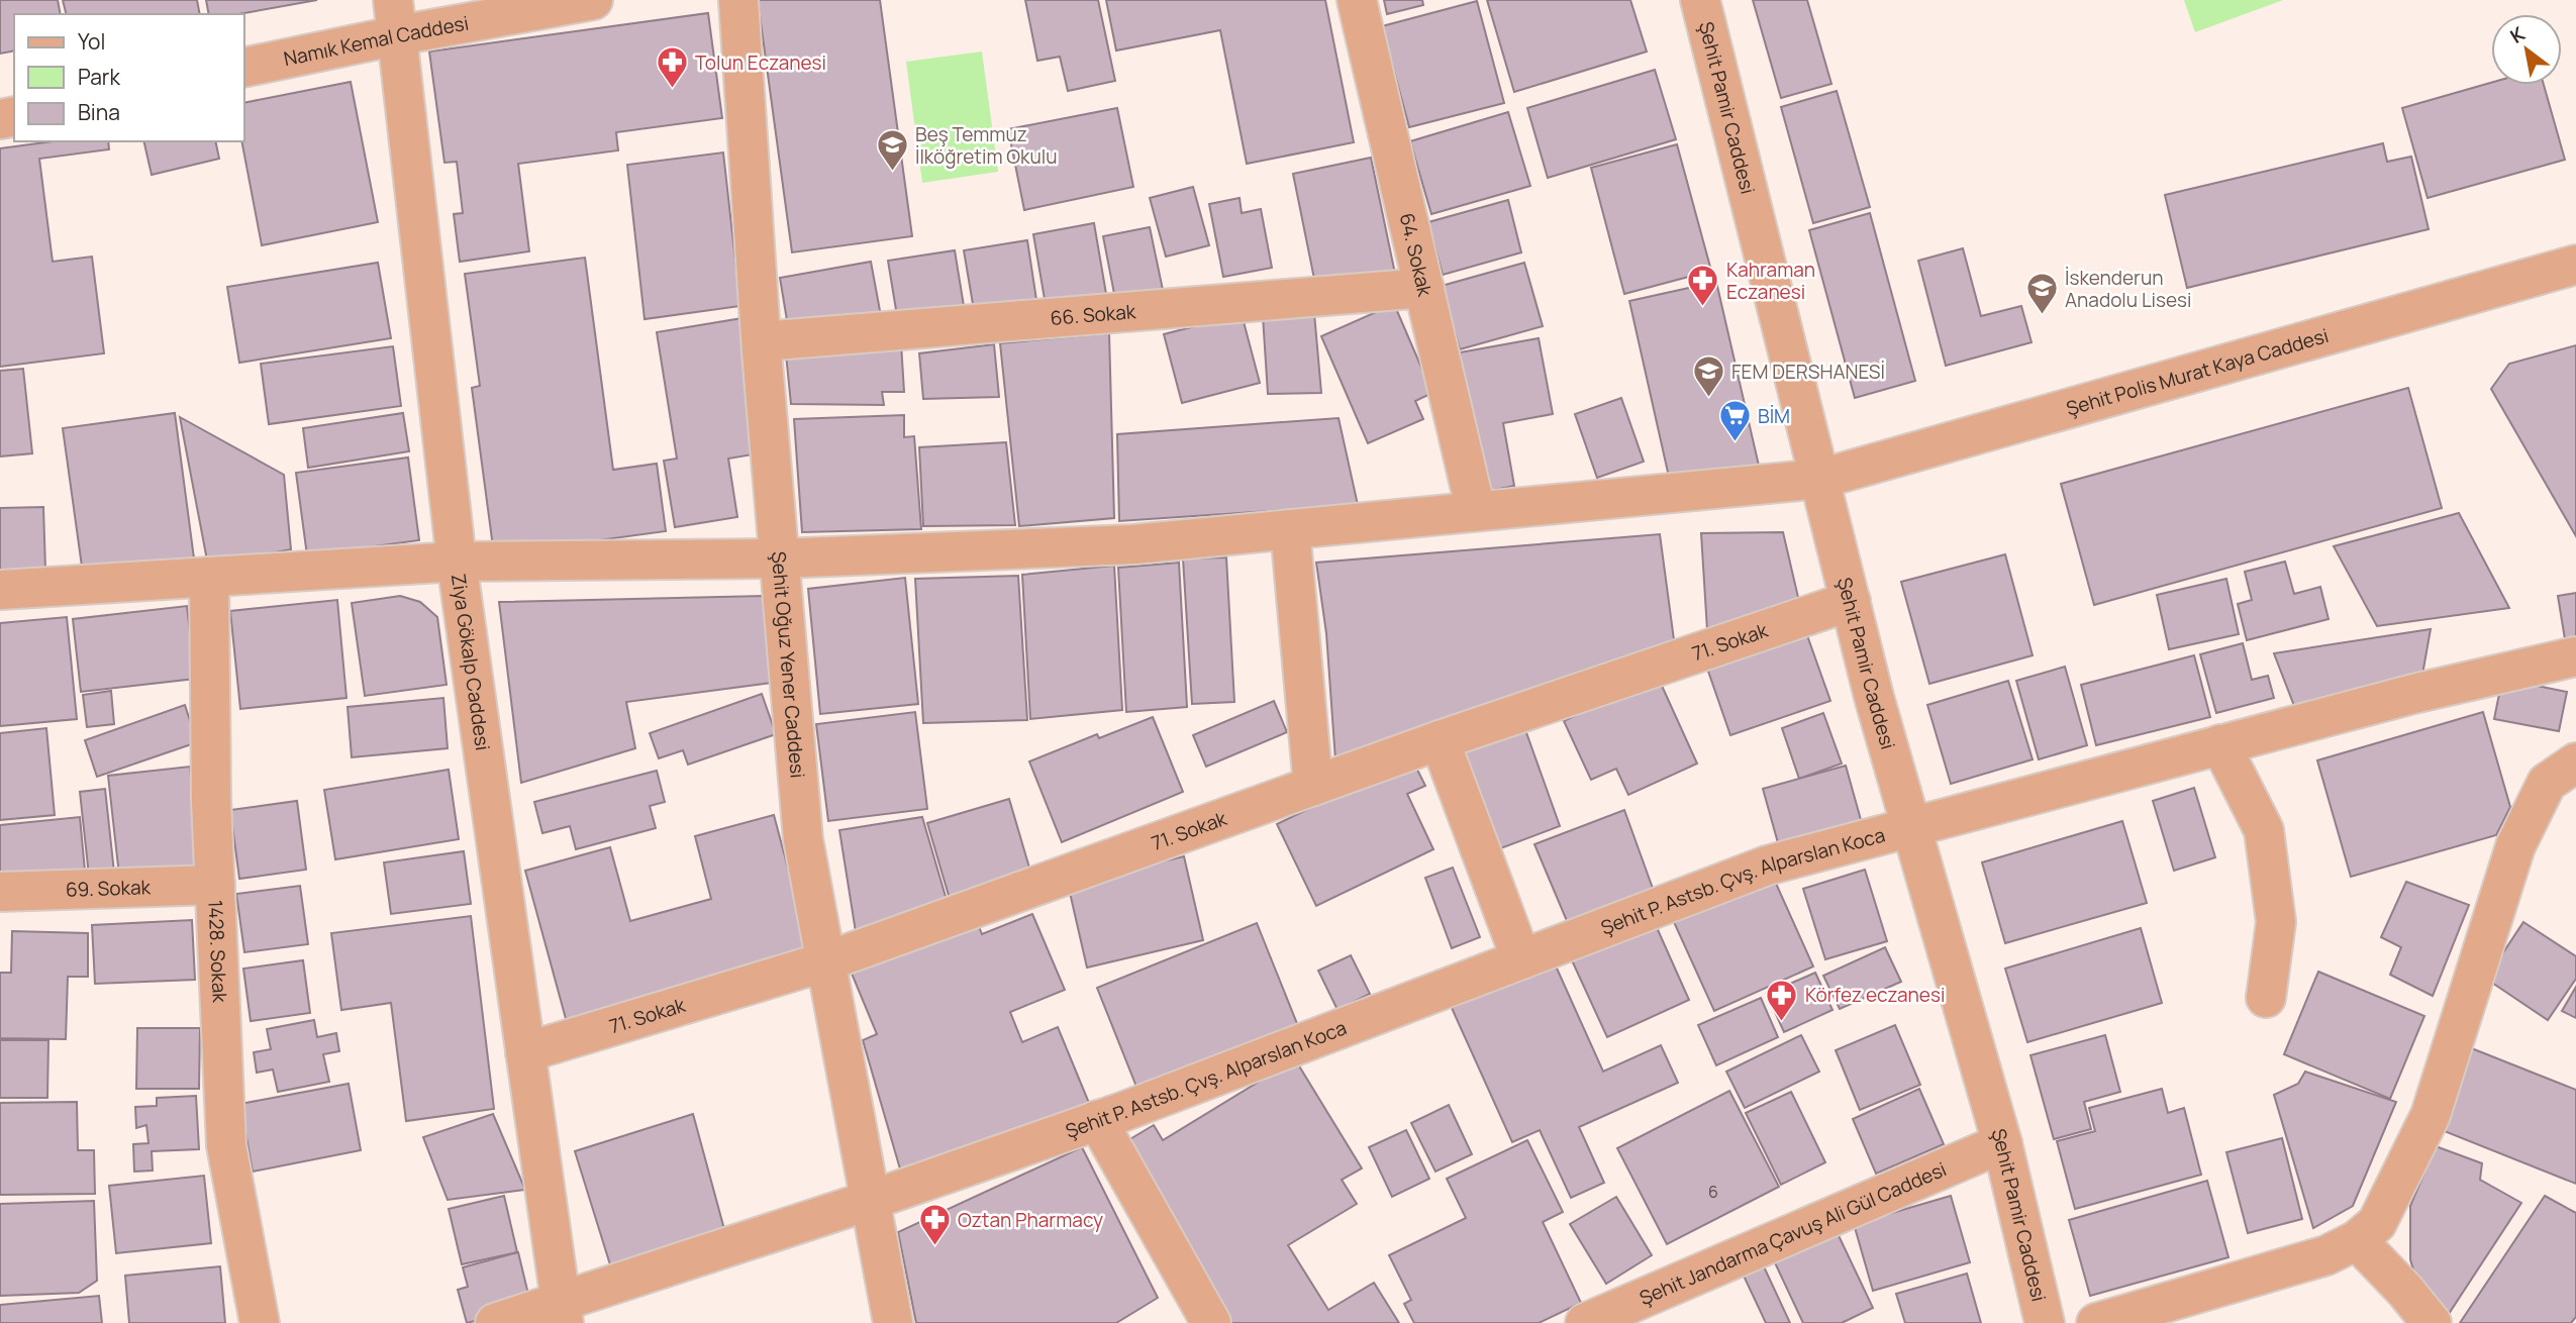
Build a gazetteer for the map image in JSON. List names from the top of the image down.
{
  "streets": {
    "street": [
      "Namık Kemal Caddesi",
      "Şehit Pamir Caddesi",
      "64. Sokak",
      "66. Sokak",
      "Şehit Polis Murat Kaya Caddesi",
      "71. Sokak",
      "Ziya Gökalp Caddesi",
      "Şehit Oğuz Yener Caddesi",
      "Şehit P. Astsb. Çvş. Alparslan Koca",
      "69. Sokak",
      "1428. Sokak",
      "Şehit Jandarma Çavuş Ali Gül Caddesi"
    ]
  },
  "crossings": [
    ["Namık Kemal Caddesi", "Ziya Gökalp Caddesi"],
    ["Şehit Pamir Caddesi", "Şehit Polis Murat Kaya Caddesi"],
    ["Şehit Pamir Caddesi", "71. Sokak"],
    ["Şehit Pamir Caddesi", "Şehit P. Astsb. Çvş. Alparslan Koca"],
    ["Şehit Pamir Caddesi", "Şehit Jandarma Çavuş Ali Gül Caddesi"],
    ["64. Sokak", "66. Sokak"],
    ["64. Sokak", "Şehit Polis Murat Kaya Caddesi"],
    ["66. Sokak", "Şehit Oğuz Yener Caddesi"],
    ["Şehit Polis Murat Kaya Caddesi", "Ziya Gökalp Caddesi"],
    ["Şehit Polis Murat Kaya Caddesi", "Şehit Oğuz Yener Caddesi"],
    ["Şehit Polis Murat Kaya Caddesi", "1428. Sokak"],
    ["71. Sokak", "Ziya Gökalp Caddesi"],
    ["71. Sokak", "Şehit Oğuz Yener Caddesi"],
    ["Ziya Gökalp Caddesi", "Şehit P. Astsb. Çvş. Alparslan Koca"],
    ["Şehit Oğuz Yener Caddesi", "Şehit P. Astsb. Çvş. Alparslan Koca"],
    ["69. Sokak", "1428. Sokak"]
  ],
  "places": {
    "pharmacy": [
      "Tolun Eczanesi",
      "Kahraman Eczanesi",
      "Körfez eczanesi",
      "Oztan Pharmacy"
    ],
    "school or university": ["Beş Temmuz İlköğretim Okulu", "İskenderun Anadolu Lisesi", "FEM DERSHANESİ"],
    "supermarket": ["BİM"]
  },
  "house_numbers": ["6"],
  "legend": ["Yol", "Park", "Bina"],
  "north": "top left"
}
